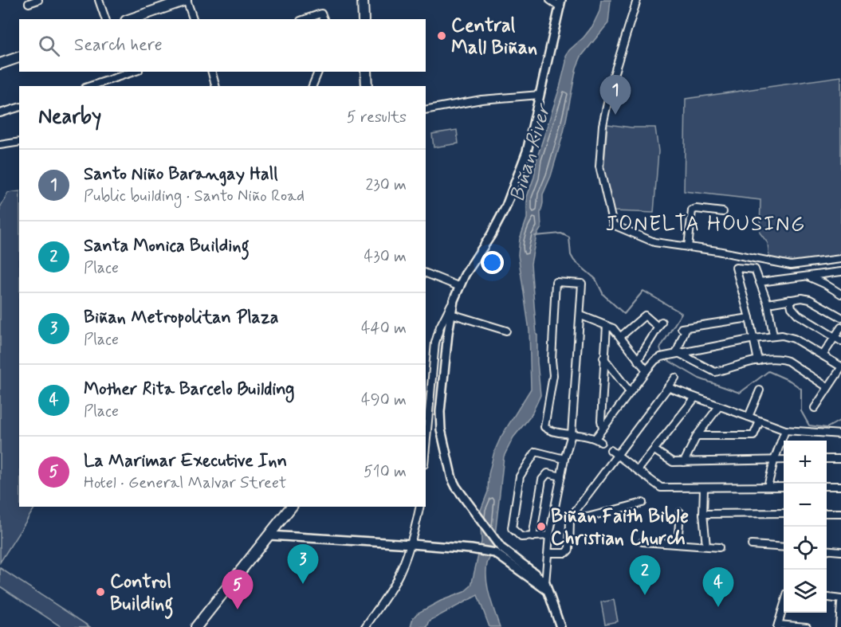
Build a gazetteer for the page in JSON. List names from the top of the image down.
{
  "districts": ["JONELTA HOUSING"],
  "water": ["Biñan River"],
  "places": ["Central Mall Biñan", "Biñan Faith Bible Christian Church", "Control Building"],
  "page": {
    "search": "Search here",
    "pins": [
      "1",
      "3",
      "2",
      "4",
      "5"
    ],
    "heading": ["Nearby", "5 results"],
    "list": [
      {
        "mark": "1",
        "name": "Santo Niño Barangay Hall",
        "note": "Public building · Santo Niño Road",
        "value": "230 m"
      },
      {
        "mark": "2",
        "name": "Santa Monica Building",
        "note": "Place",
        "value": "430 m"
      },
      {
        "mark": "3",
        "name": "Biñan Metropolitan Plaza",
        "note": "Place",
        "value": "440 m"
      },
      {
        "mark": "4",
        "name": "Mother Rita Barcelo Building",
        "note": "Place",
        "value": "490 m"
      },
      {
        "mark": "5",
        "name": "La Marimar Executive Inn",
        "note": "Hotel · General Malvar Street",
        "value": "510 m"
      }
    ],
    "map_buttons": ["+", "−"]
  }
}
